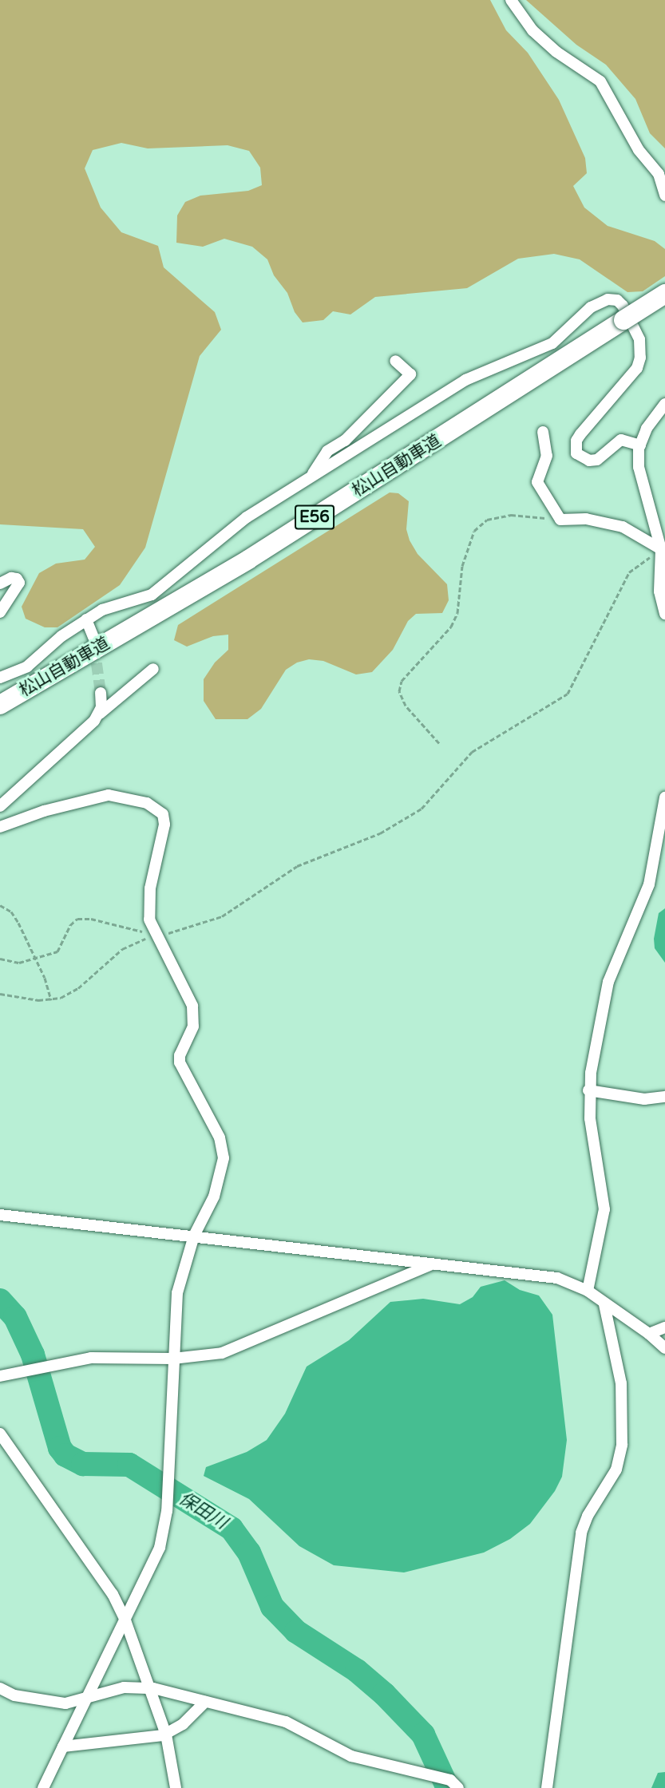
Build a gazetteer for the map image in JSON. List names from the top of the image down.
{
  "streets": {
    "highway": ["松山自動車道", "E56"]
  },
  "water": ["保田川"]
}
